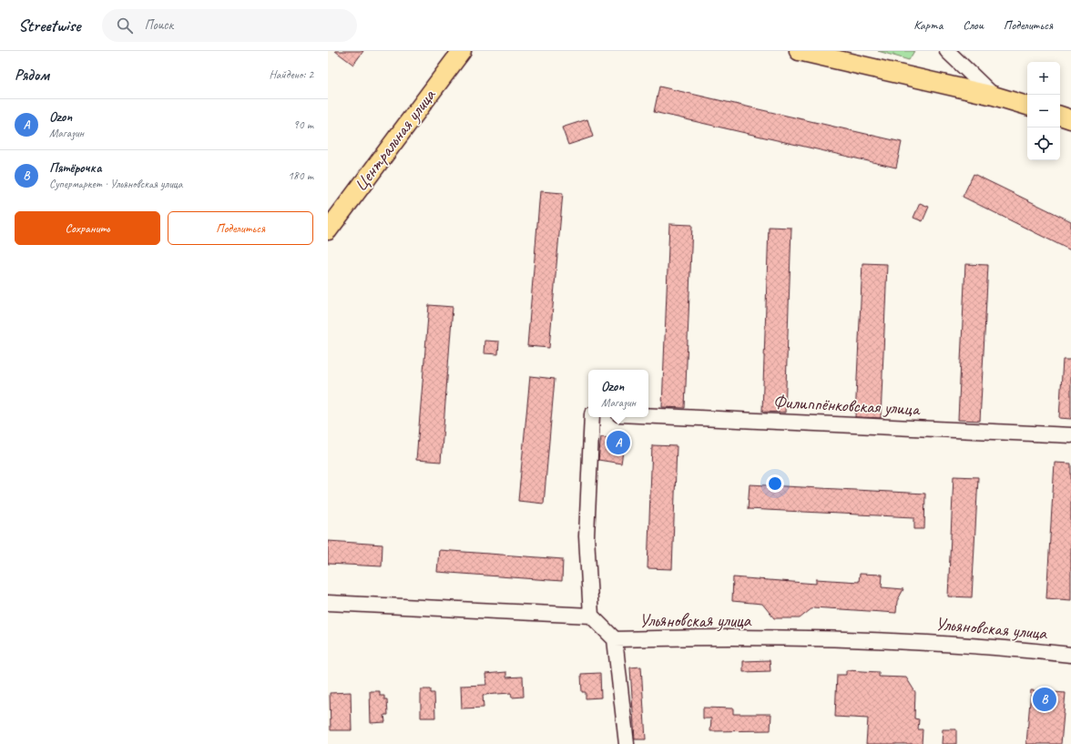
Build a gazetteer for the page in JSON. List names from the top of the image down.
{
  "streets": {
    "main road": ["Центральная улица"],
    "street": ["Филиппёнковская улица", "Ульяновская улица"]
  },
  "page": {
    "header": "Streetwise",
    "search": "Поиск",
    "nav": ["Карта", "Слои", "Поделиться"],
    "heading": ["Рядом", "Найдено: 2"],
    "map_buttons": ["+", "−"],
    "list": [
      {
        "mark": "A",
        "name": "Ozon",
        "note": "Магазин",
        "value": "90 m"
      },
      {
        "mark": "B",
        "name": "Пятёрочка",
        "note": "Супермаркет · Ульяновская улица",
        "value": "180 m"
      }
    ],
    "buttons": ["Сохранить", "Поделиться"],
    "popup": ["Ozon", "Магазин"],
    "pins": ["A", "B"]
  }
}
